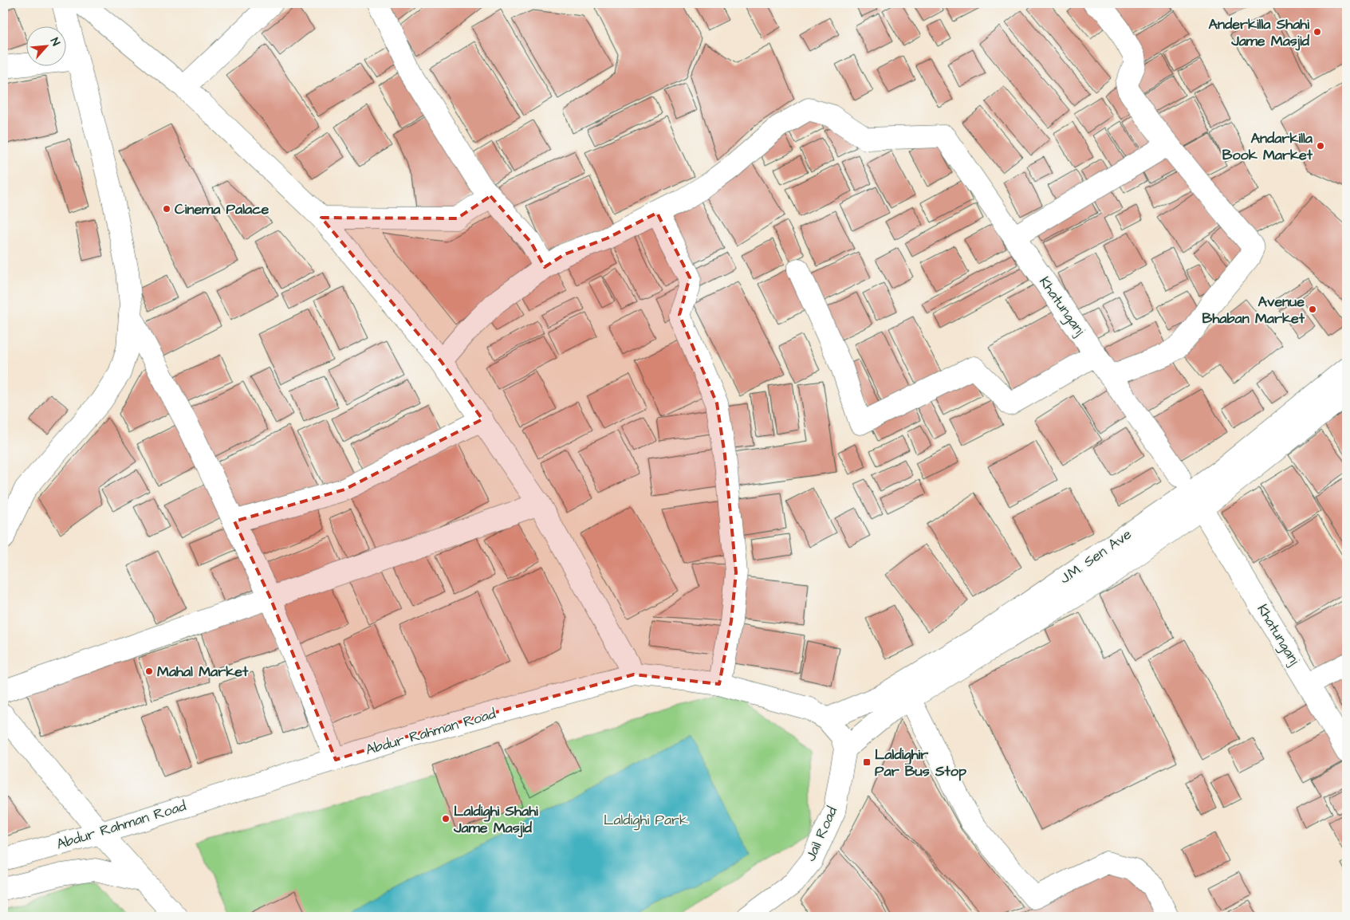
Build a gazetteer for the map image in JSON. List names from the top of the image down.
{
  "streets": {
    "street": [
      "Khatunganj",
      "J.M. Sen Ave",
      "Abdur Rahman Road",
      "Jail Road"
    ]
  },
  "crossings": [
    ["J.M. Sen Ave", "Abdur Rahman Road"],
    ["J.M. Sen Ave", "Jail Road"],
    ["Abdur Rahman Road", "Jail Road"]
  ],
  "parks": ["Laldighi Park"],
  "places": {
    "other": [
      "Anderkilla Shahi Jame Masjid",
      "Andarkilla Book Market",
      "Cinema Palace",
      "Avenue Bhaban Market",
      "Mahal Market",
      "Laldighi Shahi Jame Masjid"
    ],
    "transit": ["Laldighir Par Bus Stop"]
  },
  "north": "top right"
}
